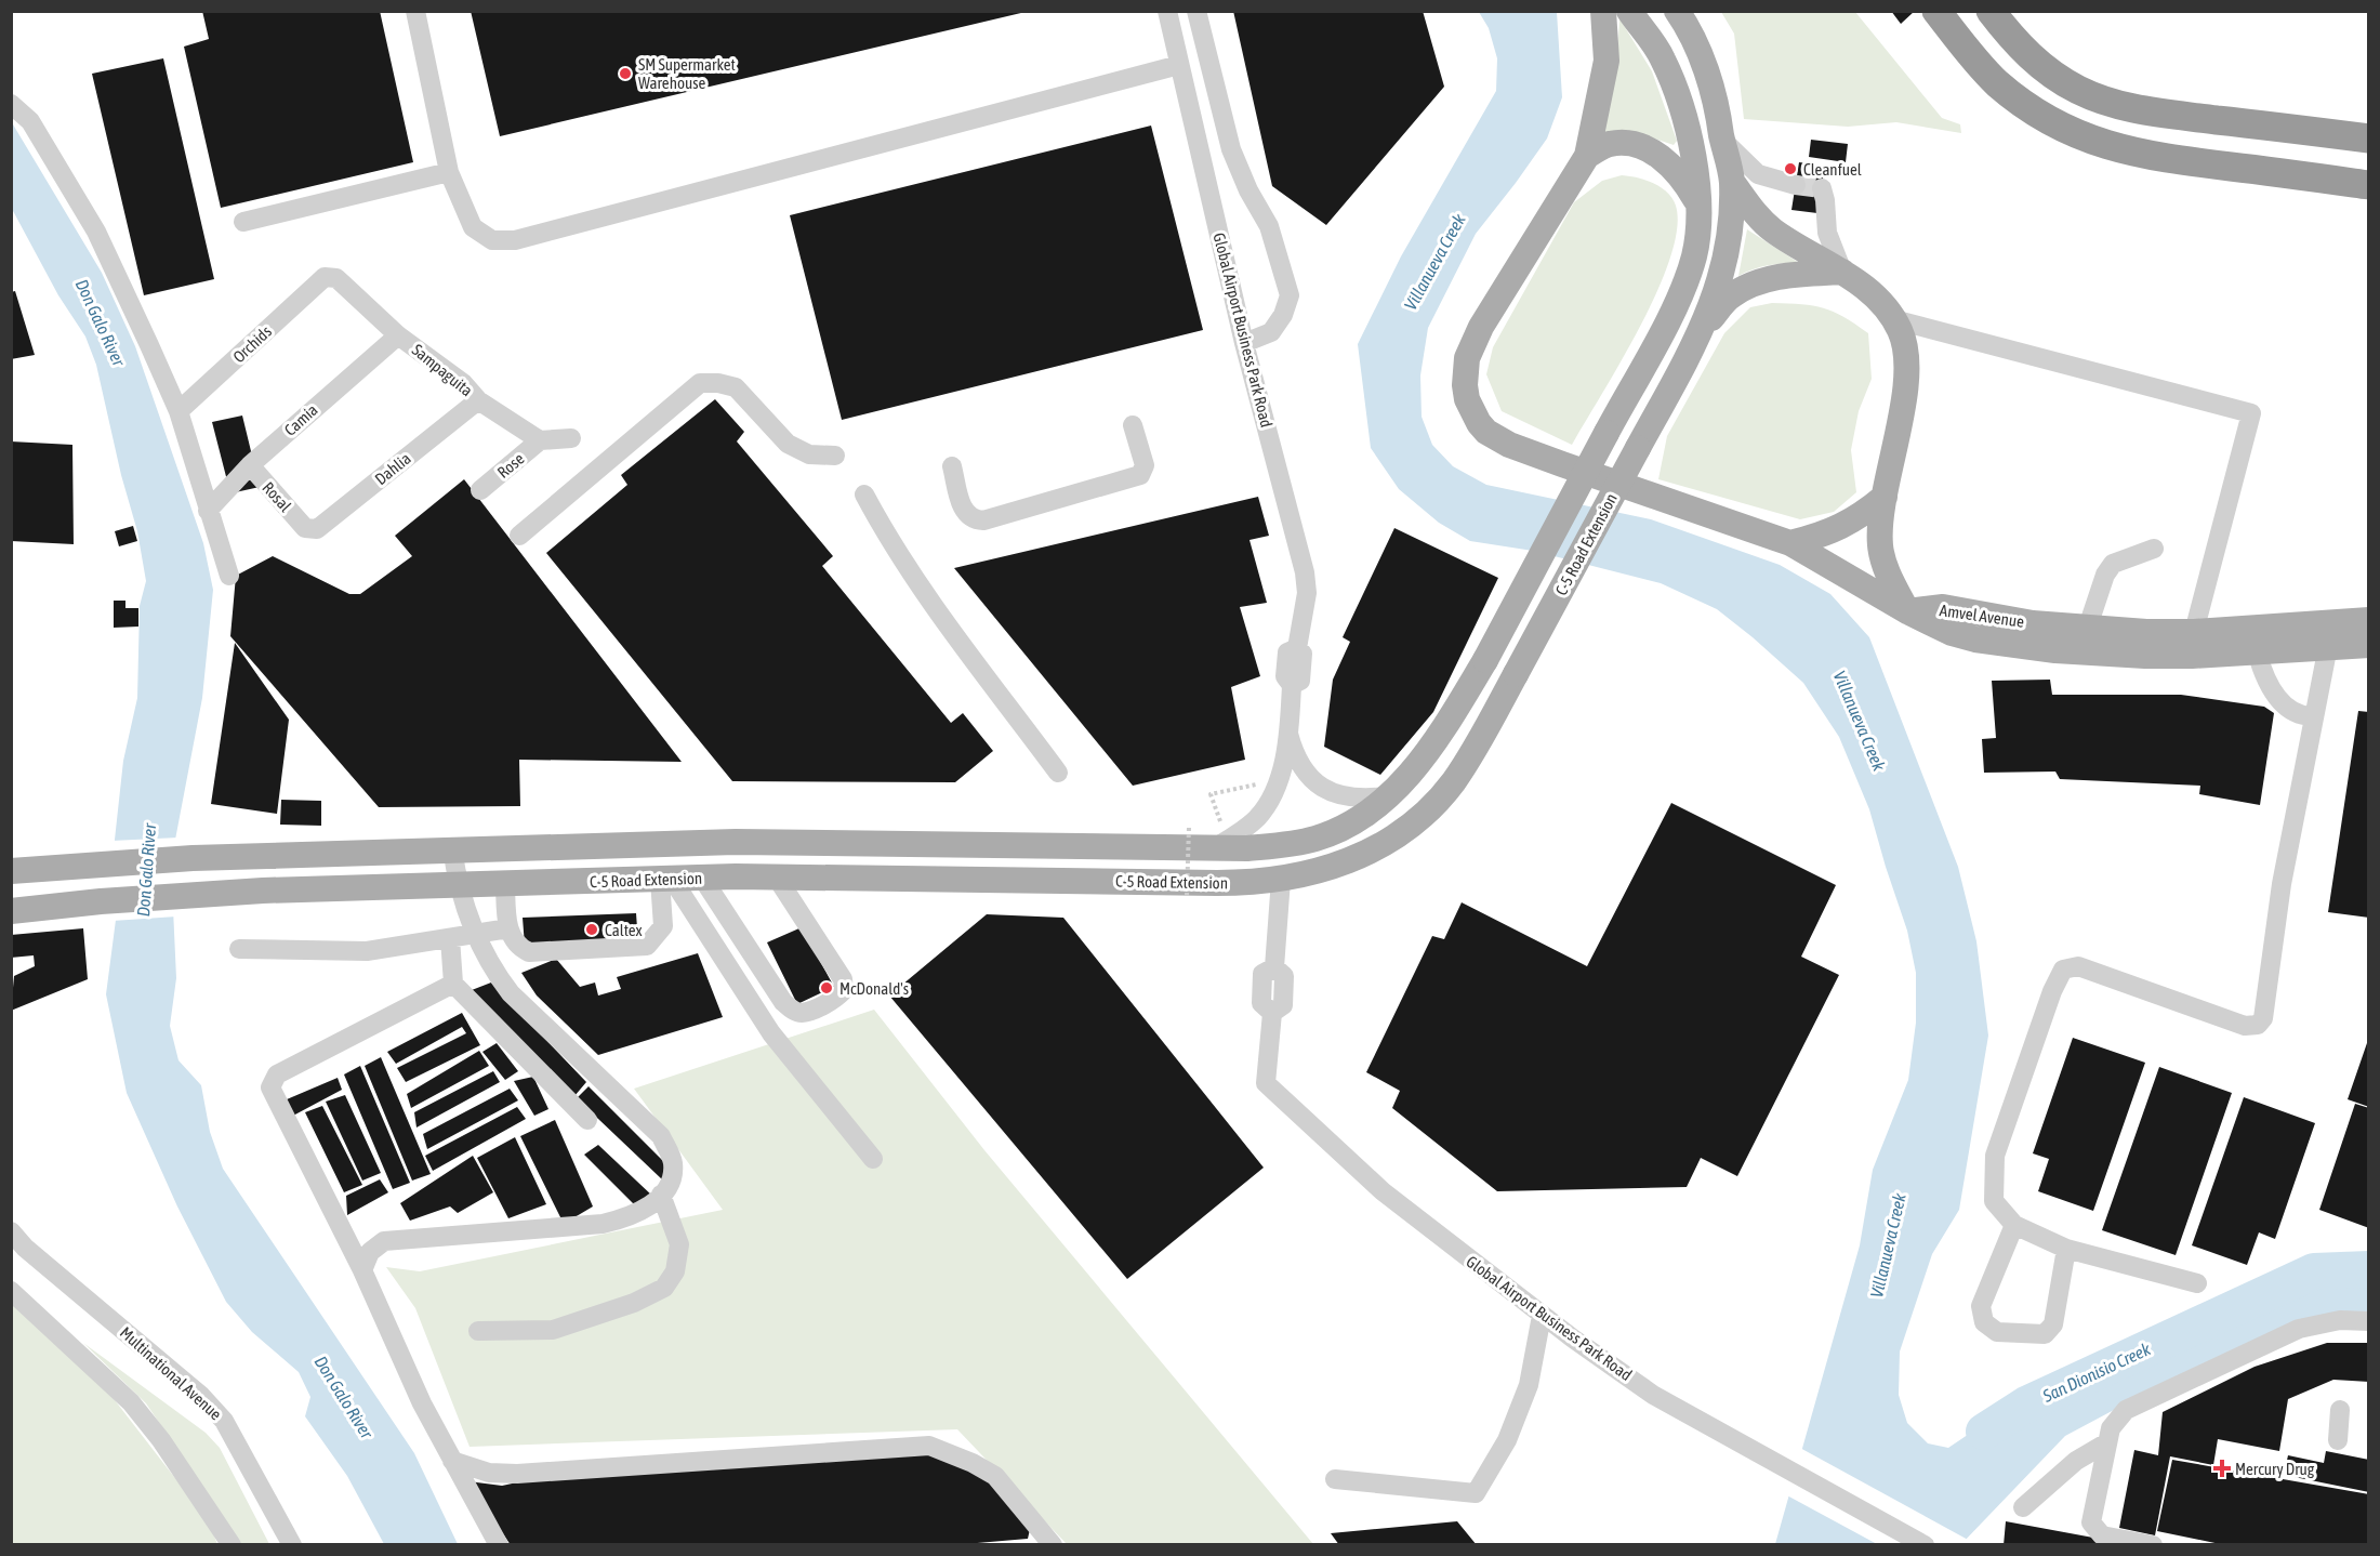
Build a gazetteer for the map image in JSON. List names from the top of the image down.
{
  "streets": {
    "main road": ["C-5 Road Extension", "Amvel Avenue"],
    "street": [
      "Global Airport Business Park Road",
      "Orchids",
      "Sampaguita",
      "Camia",
      "Rose",
      "Dahlia",
      "Rosal",
      "Multinational Avenue"
    ]
  },
  "crossings": [
    ["Global Airport Business Park Road", "C-5 Road Extension"],
    ["Orchids", "Sampaguita"],
    ["Sampaguita", "Camia"],
    ["Sampaguita", "Rose"],
    ["Sampaguita", "Dahlia"],
    ["Camia", "Rosal"],
    ["Dahlia", "Rosal"]
  ],
  "water": ["Villanueva Creek", "Don Galo River", "San Dionisio Creek"],
  "places": {
    "other": [
      "SM Supermarket Warehouse",
      "Cleanfuel",
      "Caltex",
      "McDonald's"
    ],
    "health": ["Mercury Drug"]
  }
}
